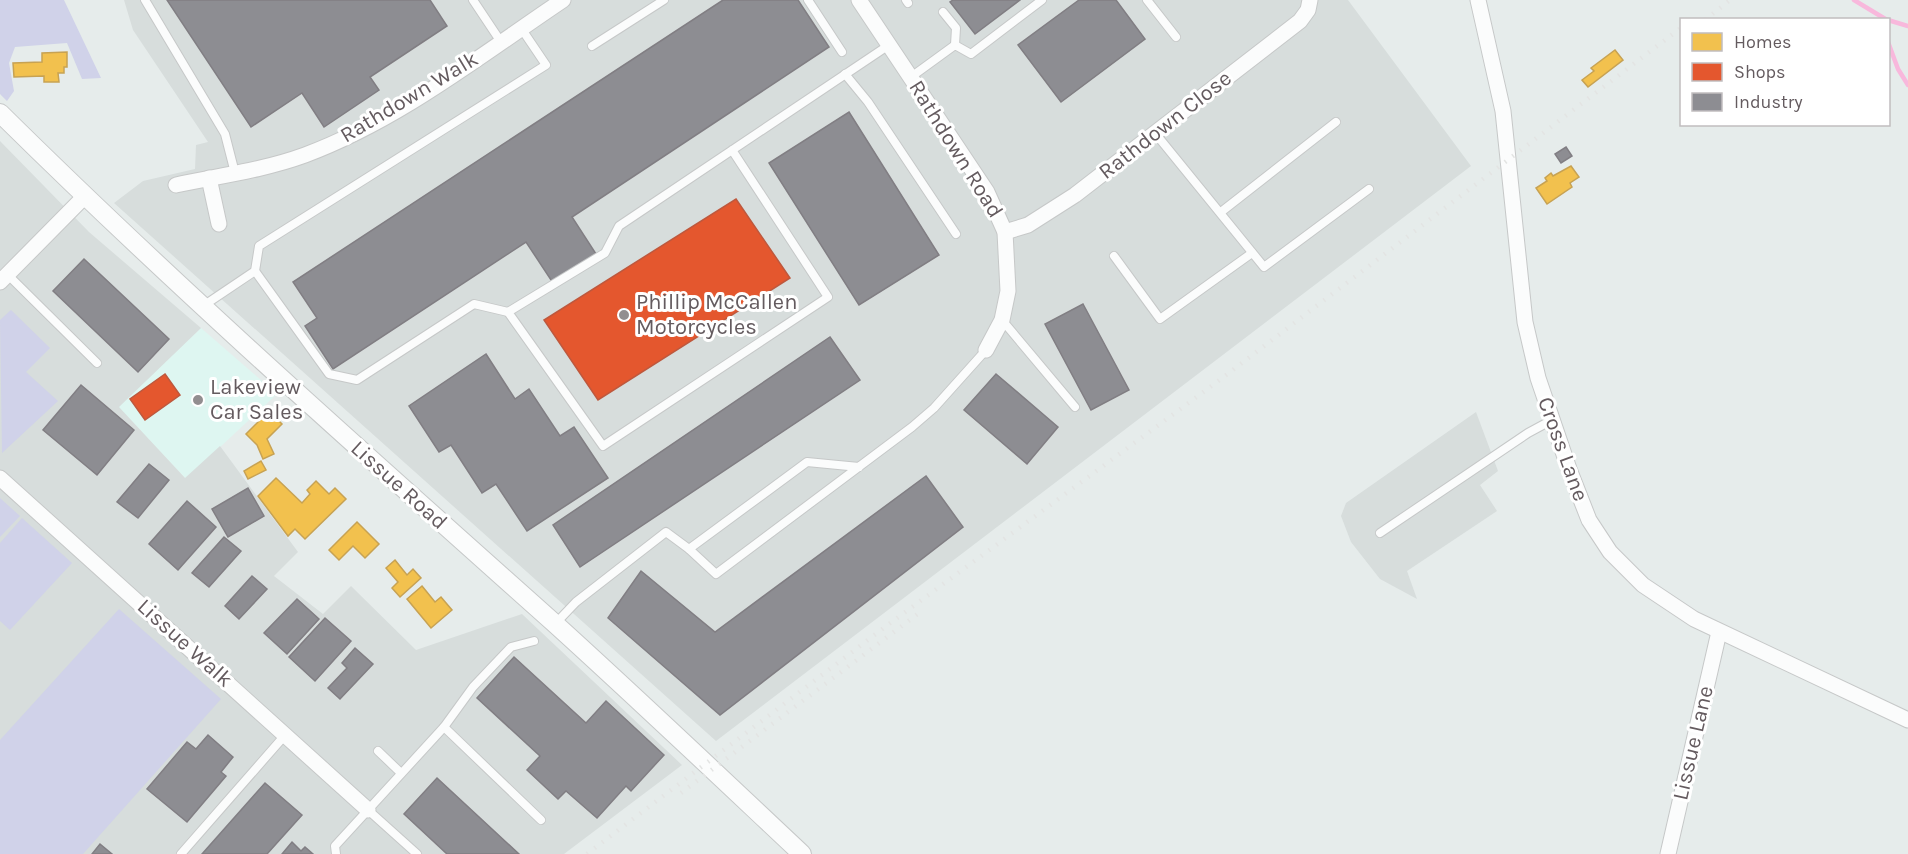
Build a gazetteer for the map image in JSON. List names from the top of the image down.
{
  "streets": {
    "street": [
      "Rathdown Walk",
      "Rathdown Close",
      "Rathdown Road",
      "Cross Lane",
      "Lissue Road",
      "Lissue Walk",
      "Lissue Lane"
    ]
  },
  "crossings": [
    ["Rathdown Close", "Rathdown Road"],
    ["Cross Lane", "Lissue Lane"]
  ],
  "places": ["Phillip McCallen Motorcycles", "Lakeview Car Sales"],
  "legend": ["Homes", "Shops", "Industry"]
}
